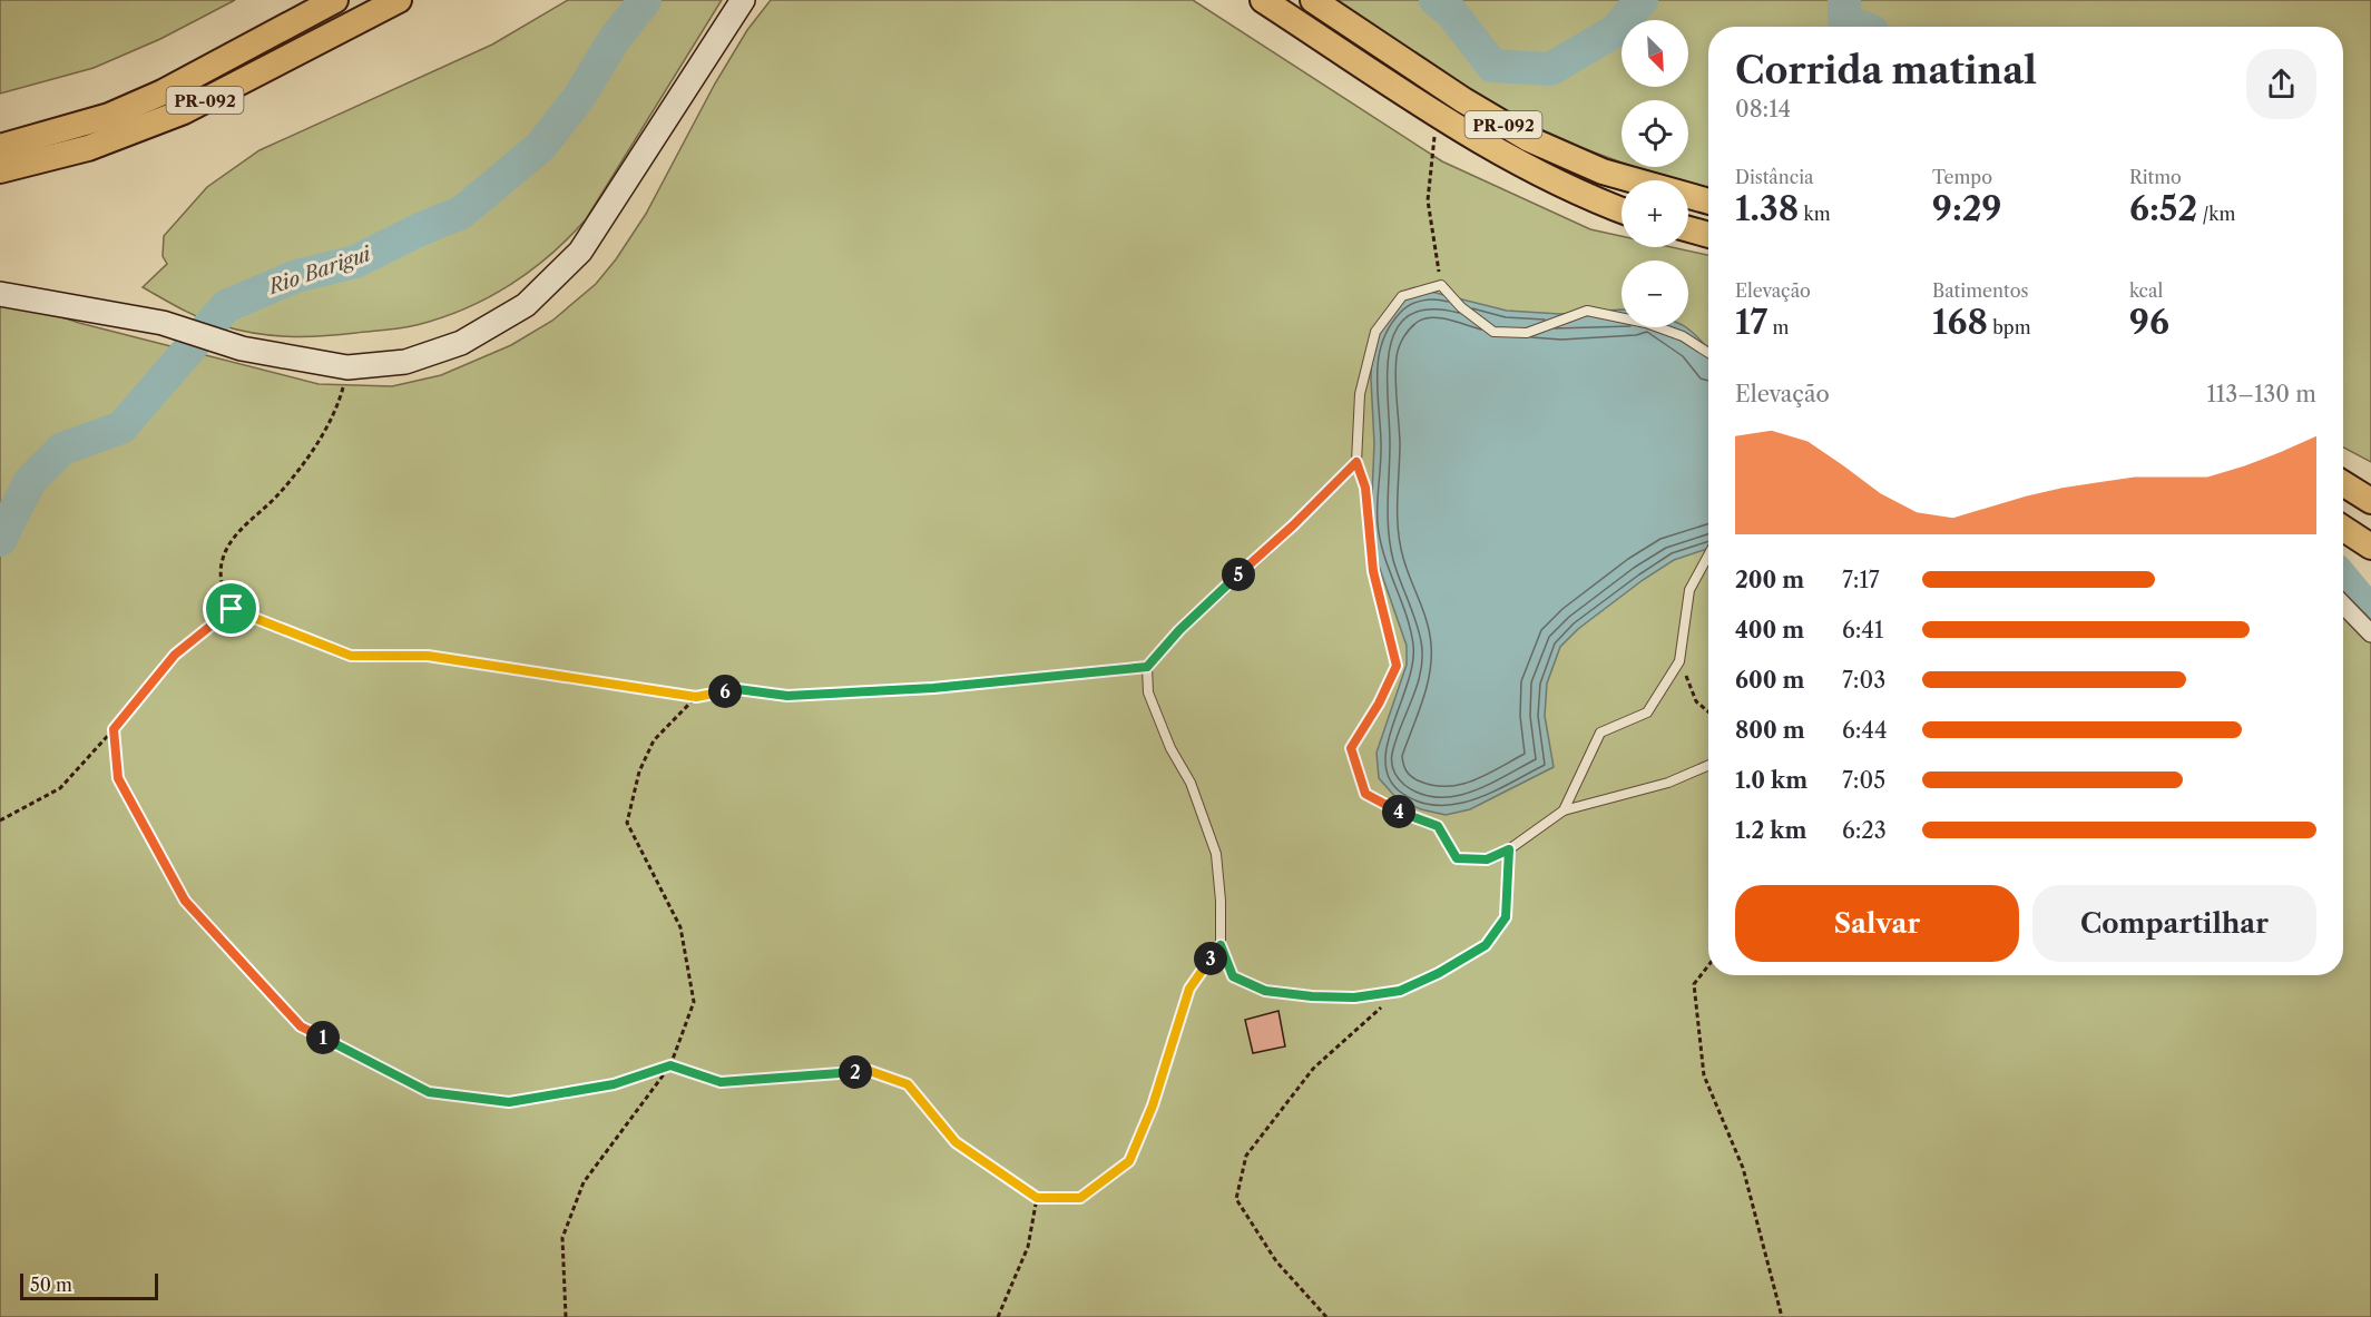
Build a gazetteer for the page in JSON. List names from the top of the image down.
{
  "streets": {
    "main road": ["PR-092"]
  },
  "water": ["Rio Barigui"],
  "scale_bar": "50 m",
  "north": "bottom right",
  "page": {
    "map_buttons": ["+", "−"],
    "heading": ["Corrida matinal", "08:14"],
    "stats": [
      ["Distância", "1.38 km"],
      ["Tempo", "9:29"],
      ["Ritmo", "6:52 /km"],
      ["Elevação", "17 m"],
      ["Batimentos", "168 bpm"],
      ["kcal", "96"]
    ],
    "chart": ["Elevação", "113–130 m"],
    "list": [
      {
        "name": "200 m",
        "note": "7:17"
      },
      {
        "name": "400 m",
        "note": "6:41"
      },
      {
        "name": "600 m",
        "note": "7:03"
      },
      {
        "name": "800 m",
        "note": "6:44"
      },
      {
        "name": "1.0 km",
        "note": "7:05"
      },
      {
        "name": "1.2 km",
        "note": "6:23"
      }
    ],
    "pins": [
      "5",
      "6",
      "4",
      "3",
      "1",
      "2"
    ],
    "buttons": ["Salvar", "Compartilhar"],
    "scale": "50 m"
  }
}
